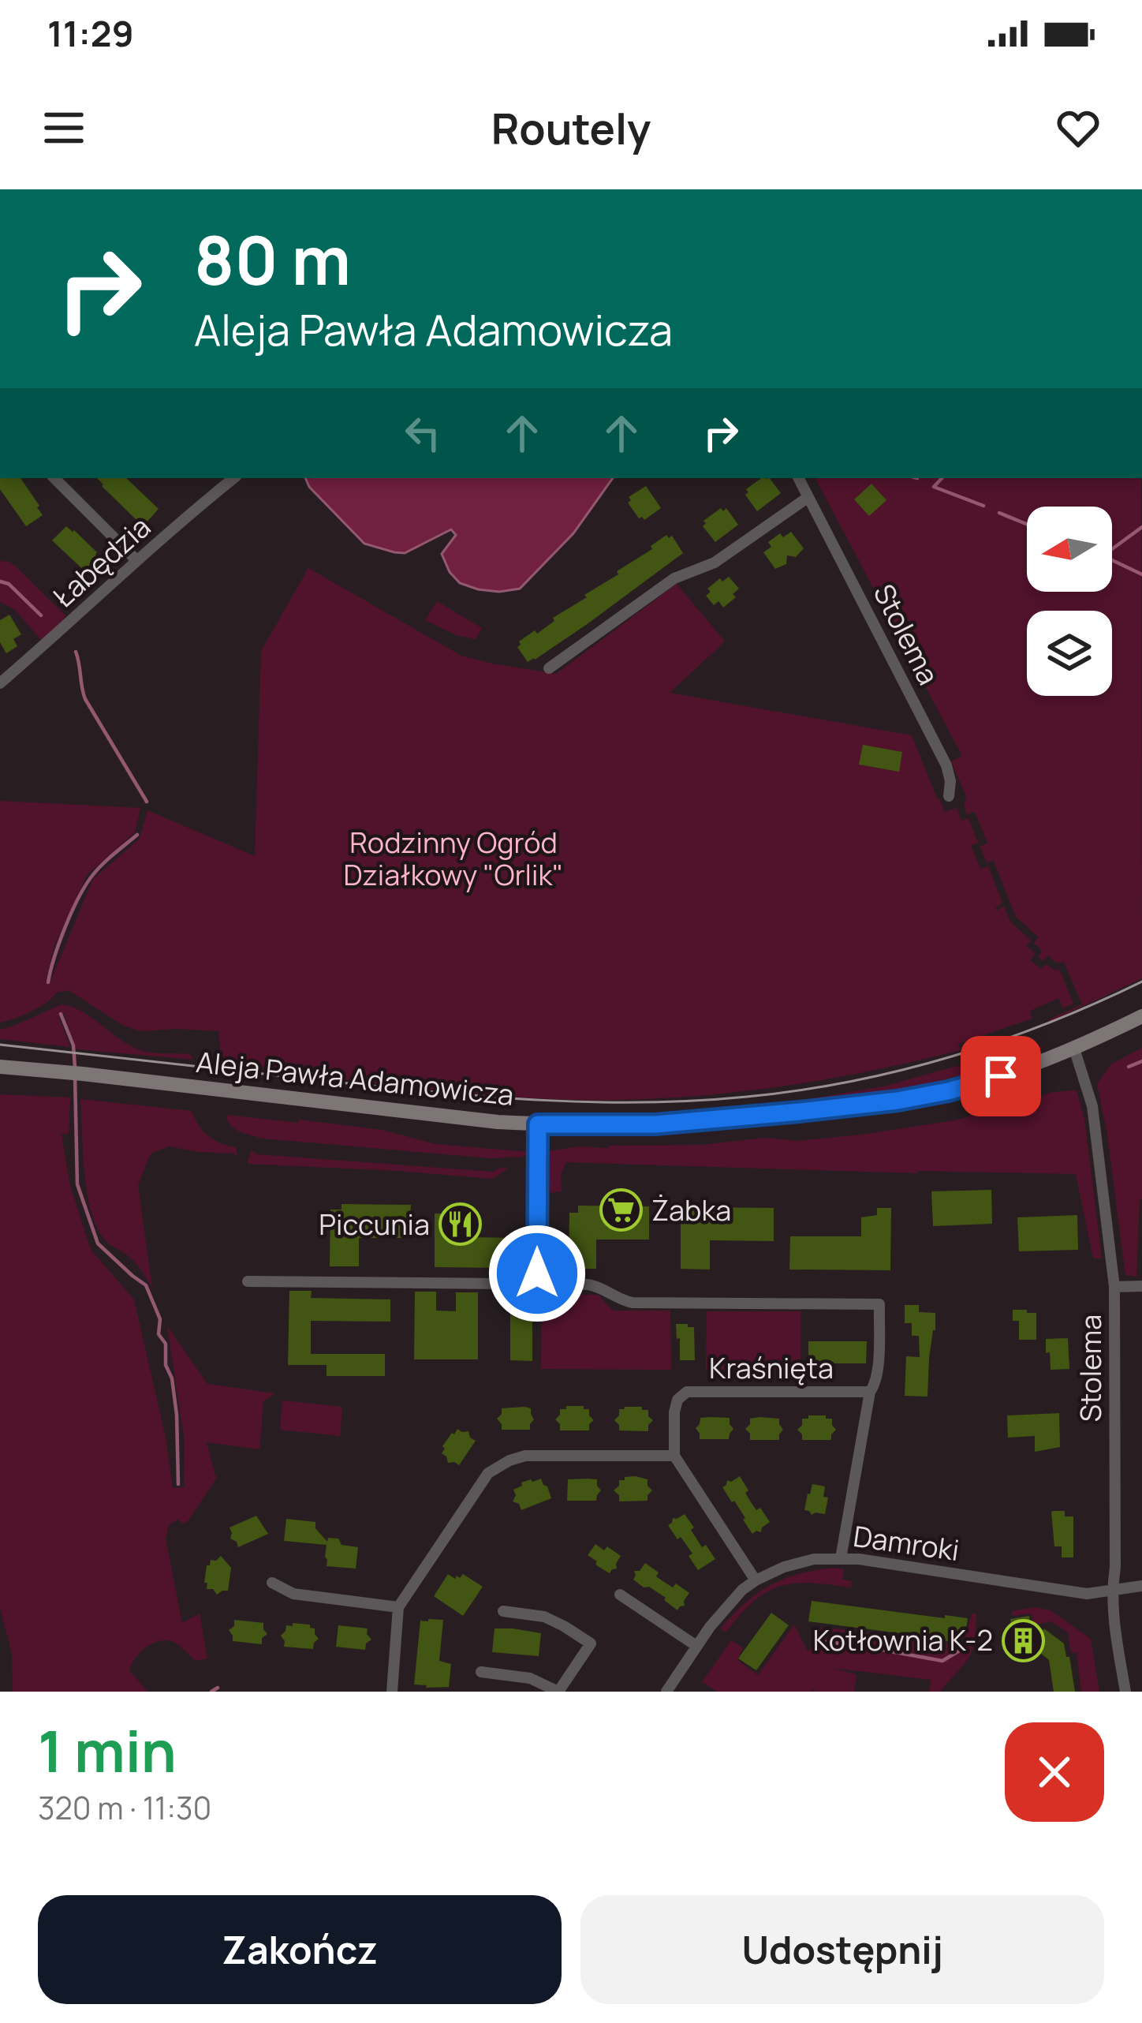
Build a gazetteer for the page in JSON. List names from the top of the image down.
{
  "streets": {
    "main road": ["Aleja Pawła Adamowicza"],
    "street": [
      "Łabędzia",
      "Stolema",
      "Kraśnięta",
      "Damroki"
    ]
  },
  "crossings": [
    ["Stolema", "Aleja Pawła Adamowicza"],
    ["Stolema", "Damroki"],
    ["Kraśnięta", "Damroki"]
  ],
  "parks": ["Rodzinny Ogród Działkowy \"Orlik\""],
  "places": {
    "supermarket": ["Żabka"],
    "restaurant": ["Piccunia"],
    "building": ["Kotłownia K-2"]
  },
  "north": "left",
  "page": {
    "status": "11:29",
    "header": "Routely",
    "turn": ["80 m", "Aleja Pawła Adamowicza"],
    "heading": ["1 min", "320 m · 11:30"],
    "buttons": ["Zakończ", "Udostępnij"]
  }
}
